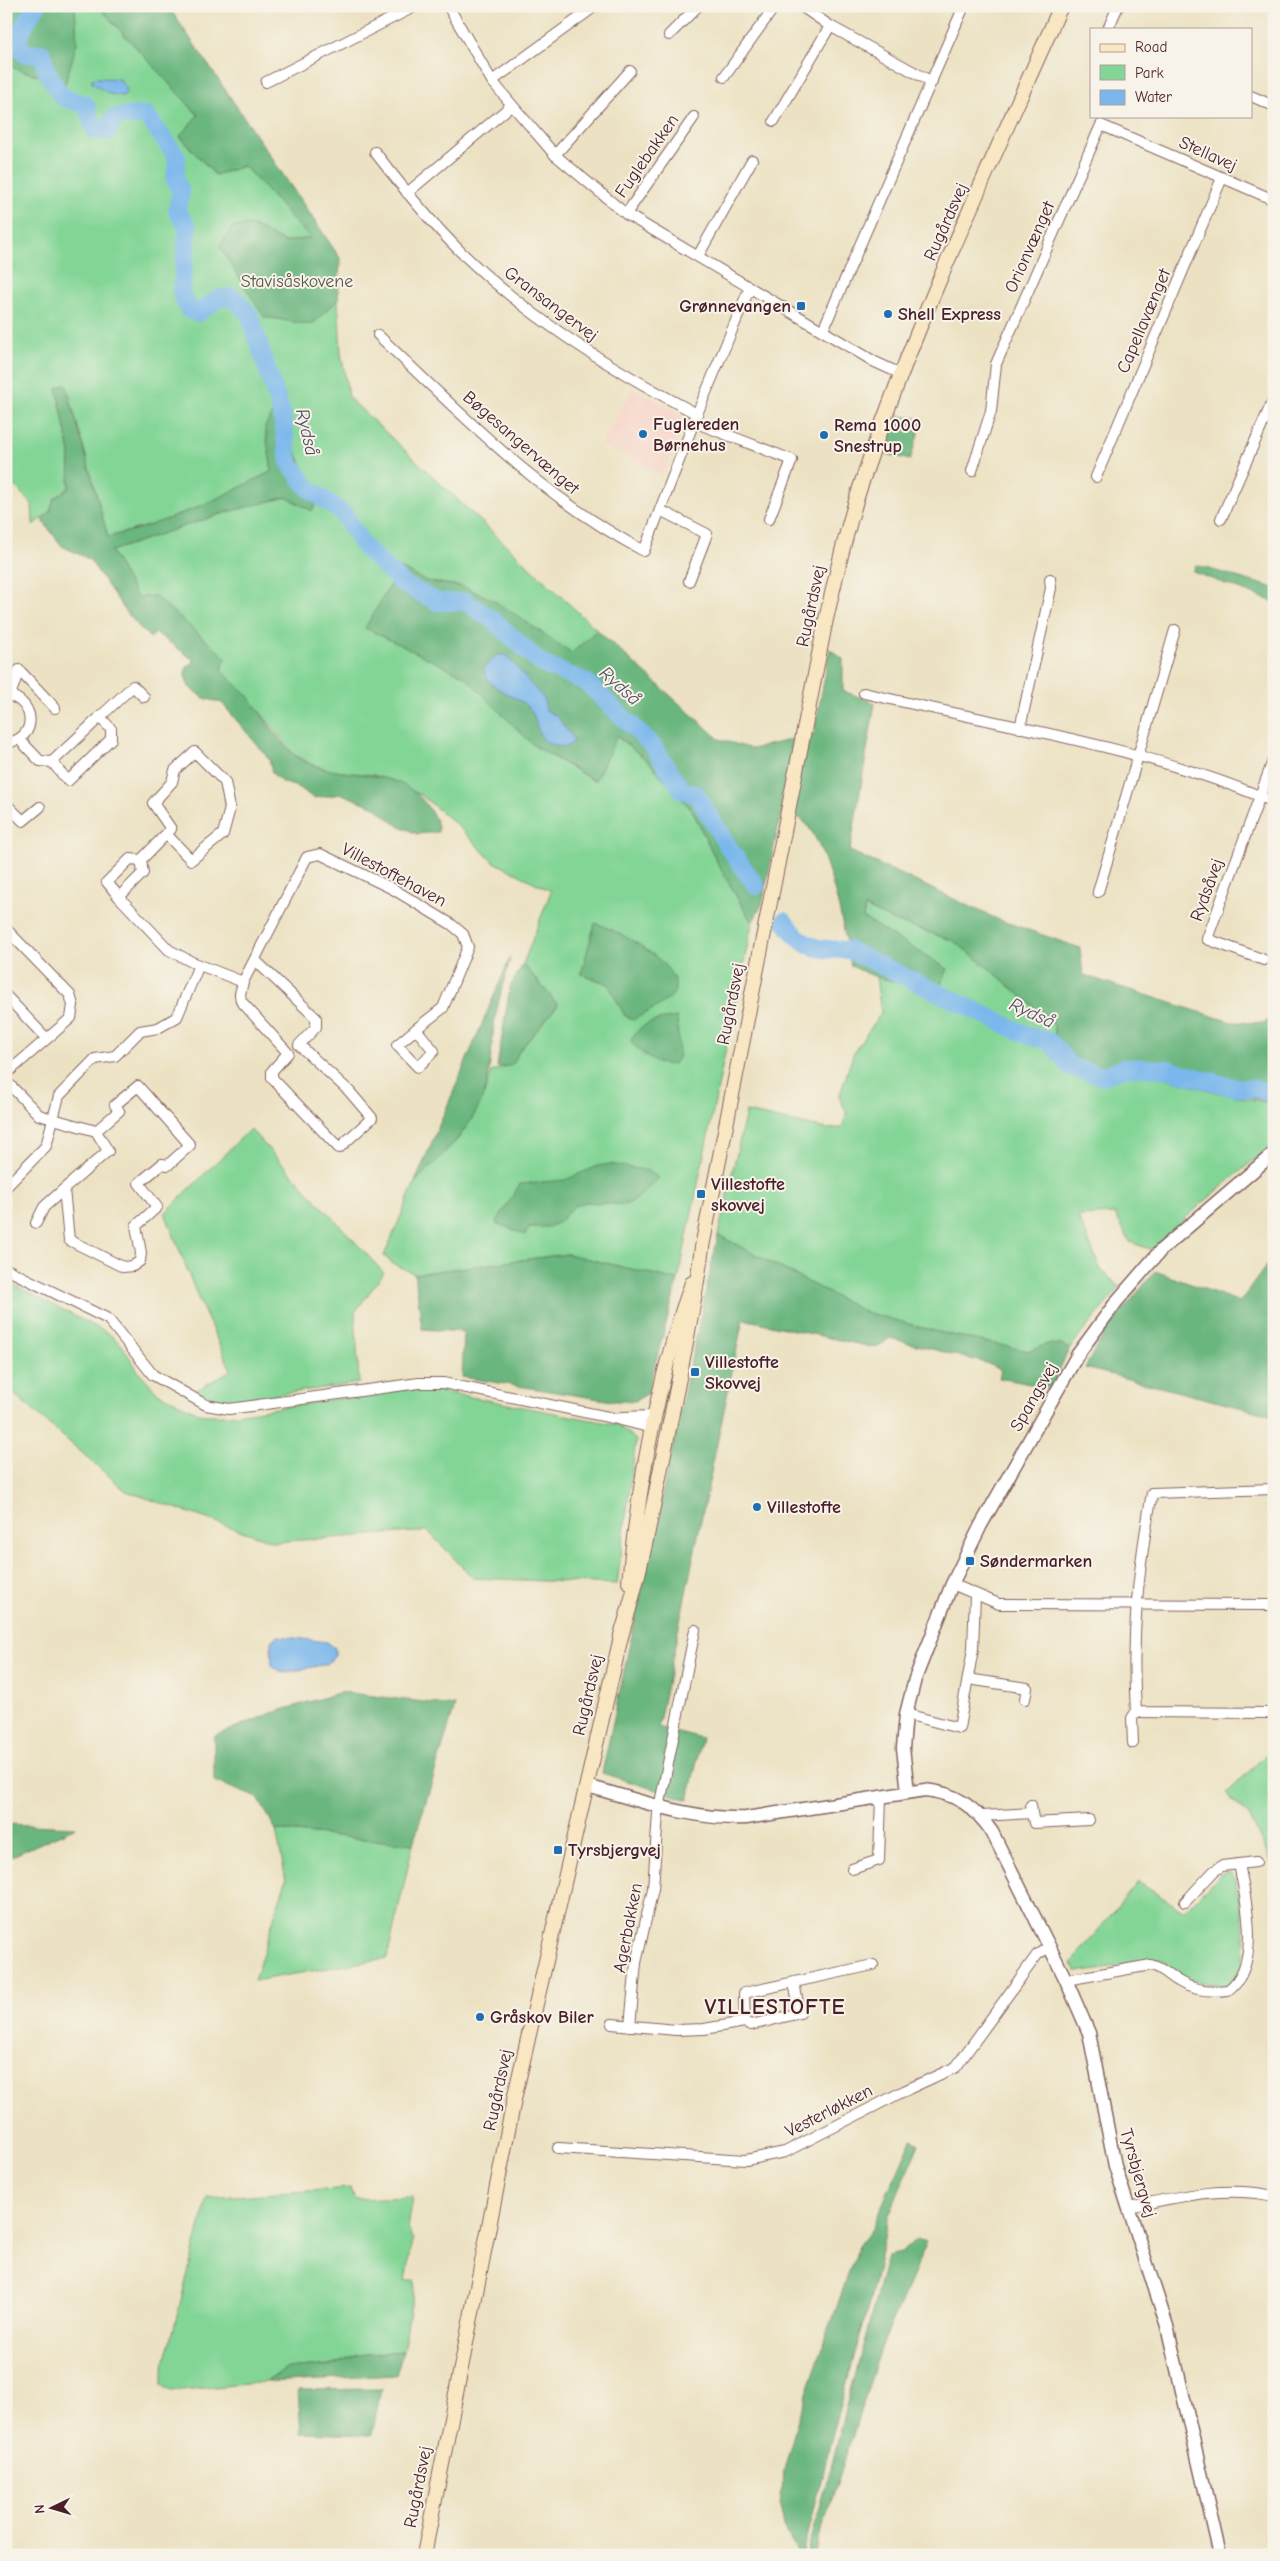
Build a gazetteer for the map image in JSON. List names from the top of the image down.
{
  "streets": {
    "main road": ["Rugårdsvej"],
    "street": [
      "Stellavej",
      "Fuglebakken",
      "Orionvænget",
      "Gransangervej",
      "Capellavænget",
      "Bøgesangervænget",
      "Villestoftehaven",
      "Rydsåvej",
      "Spangsvej",
      "Agerbakken",
      "Vesterløkken",
      "Tyrsbjergvej"
    ]
  },
  "crossings": [
    ["Stellavej", "Orionvænget"],
    ["Stellavej", "Capellavænget"],
    ["Fuglebakken", "Rugårdsvej"],
    ["Fuglebakken", "Bøgesangervænget"],
    ["Rugårdsvej", "Tyrsbjergvej"],
    ["Gransangervej", "Bøgesangervænget"],
    ["Spangsvej", "Tyrsbjergvej"],
    ["Agerbakken", "Tyrsbjergvej"],
    ["Vesterløkken", "Tyrsbjergvej"]
  ],
  "districts": ["VILLESTOFTE"],
  "water": ["Rydså"],
  "parks": ["Stavisåskovene"],
  "places": {
    "transit": [
      "Grønnevangen",
      "Villestofte skovvej",
      "Villestofte Skovvej",
      "Søndermarken",
      "Tyrsbjergvej"
    ],
    "other": [
      "Shell Express",
      "Fuglereden Børnehus",
      "Rema 1000 Snestrup",
      "Villestofte",
      "Gråskov Biler"
    ]
  },
  "legend": ["Road", "Park", "Water"],
  "north": "left"
}
